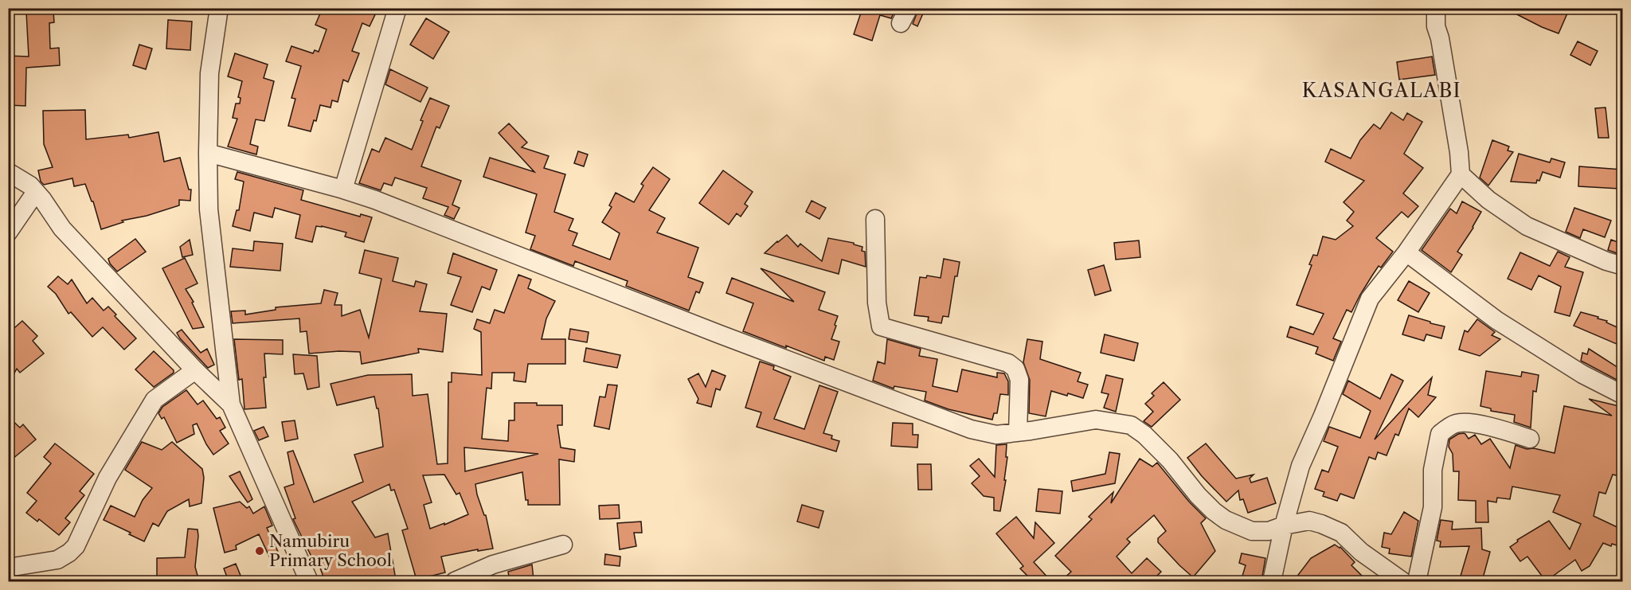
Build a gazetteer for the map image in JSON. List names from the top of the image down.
{
  "districts": ["KASANGALABI"],
  "places": ["Namubiru Primary School"]
}
